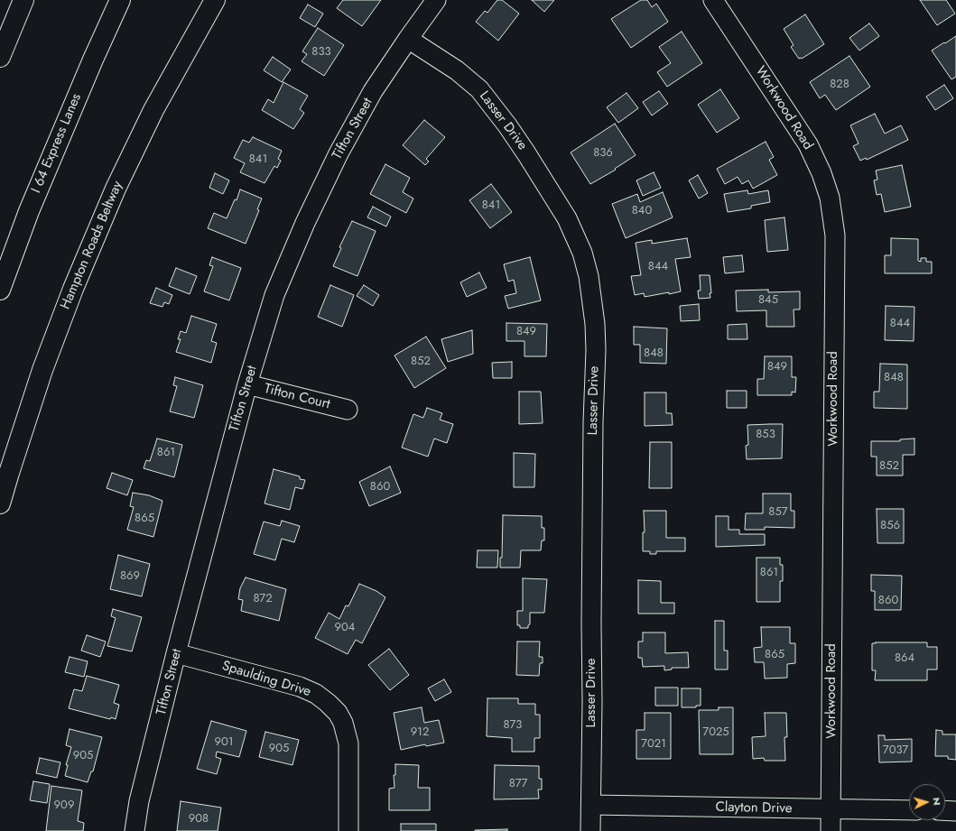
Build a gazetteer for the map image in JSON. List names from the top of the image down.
{
  "streets": {
    "highway": ["I 64 Express Lanes", "Hampton Roads Beltway"],
    "street": [
      "Workwood Road",
      "Lasser Drive",
      "Tifton Street",
      "Tifton Court",
      "Spaulding Drive",
      "Clayton Drive"
    ]
  },
  "crossings": [
    ["Workwood Road", "Clayton Drive"],
    ["Lasser Drive", "Tifton Street"],
    ["Lasser Drive", "Clayton Drive"],
    ["Tifton Street", "Tifton Court"],
    ["Tifton Street", "Spaulding Drive"]
  ],
  "house_numbers": [
    "833",
    "828",
    "836",
    "841",
    "841",
    "840",
    "844",
    "845",
    "844",
    "849",
    "848",
    "852",
    "849",
    "848",
    "853",
    "861",
    "852",
    "860",
    "857",
    "865",
    "856",
    "861",
    "869",
    "872",
    "860",
    "904",
    "865",
    "864",
    "873",
    "912",
    "7025",
    "901",
    "7021",
    "905",
    "7037",
    "905",
    "877",
    "909",
    "908"
  ],
  "north": "right"
}
